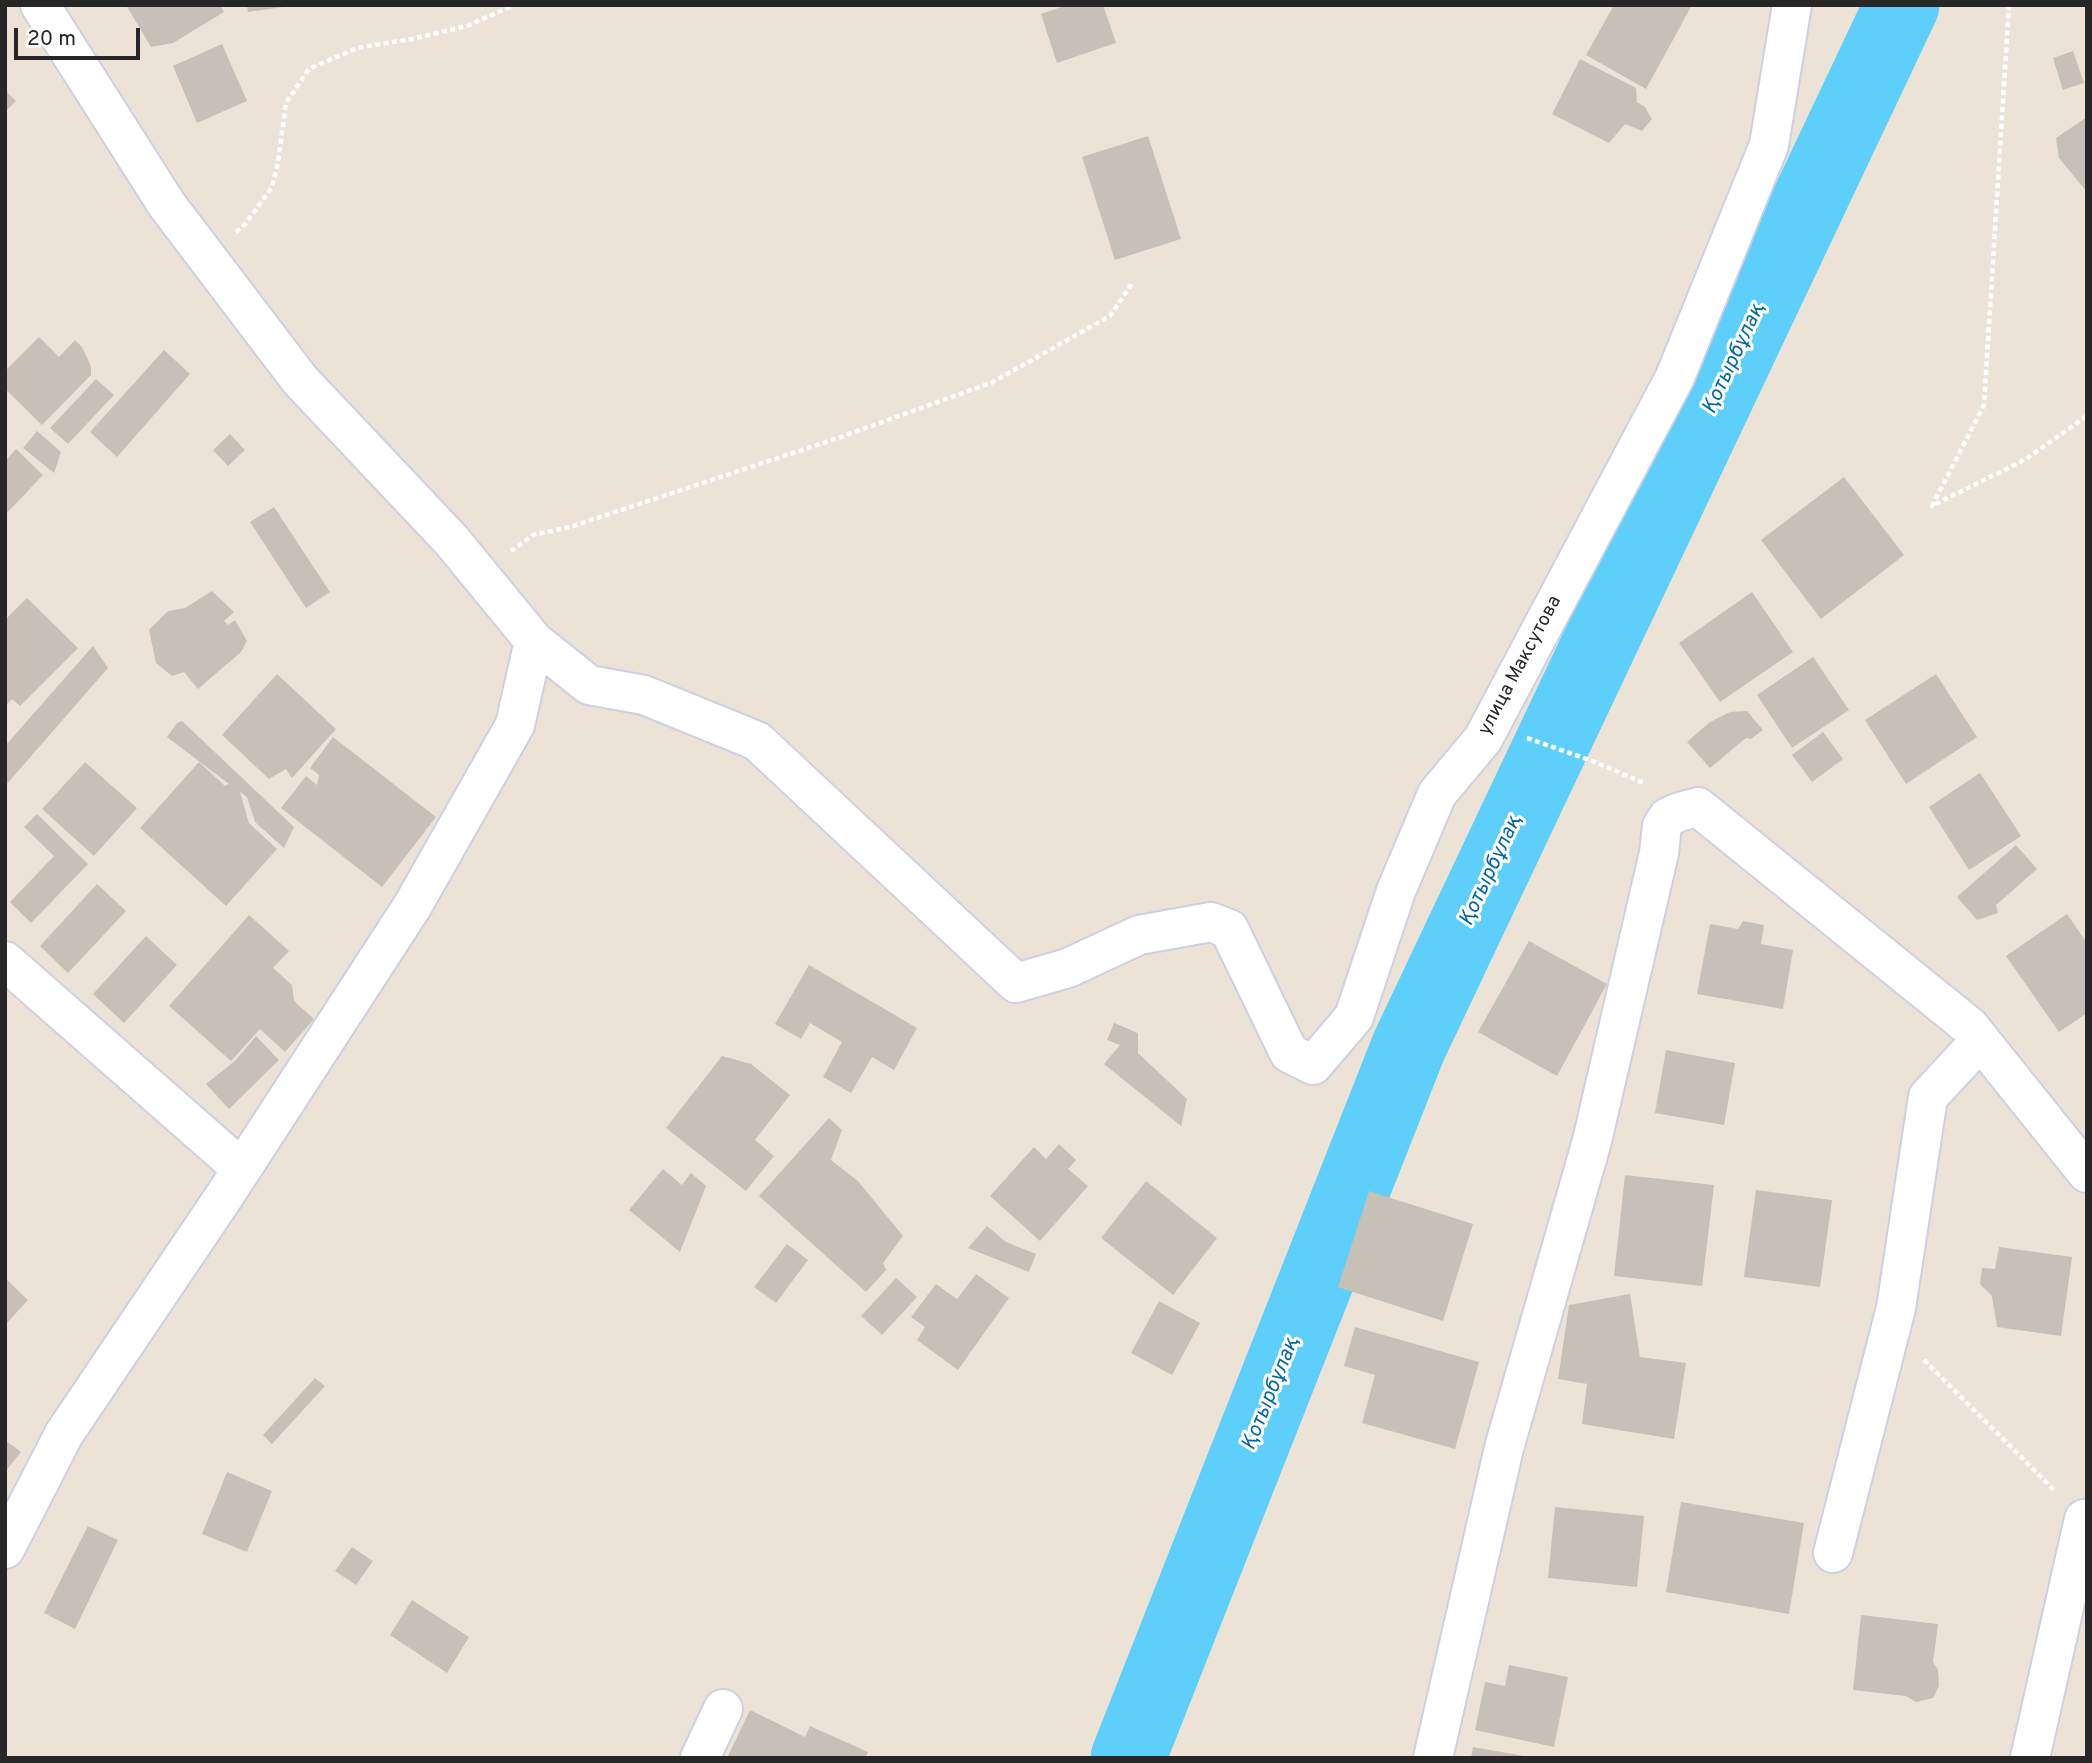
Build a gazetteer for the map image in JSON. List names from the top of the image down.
{
  "streets": {
    "street": ["улица Максутова"]
  },
  "water": ["Қотырбұлақ"],
  "scale_bar": "20 m"
}
